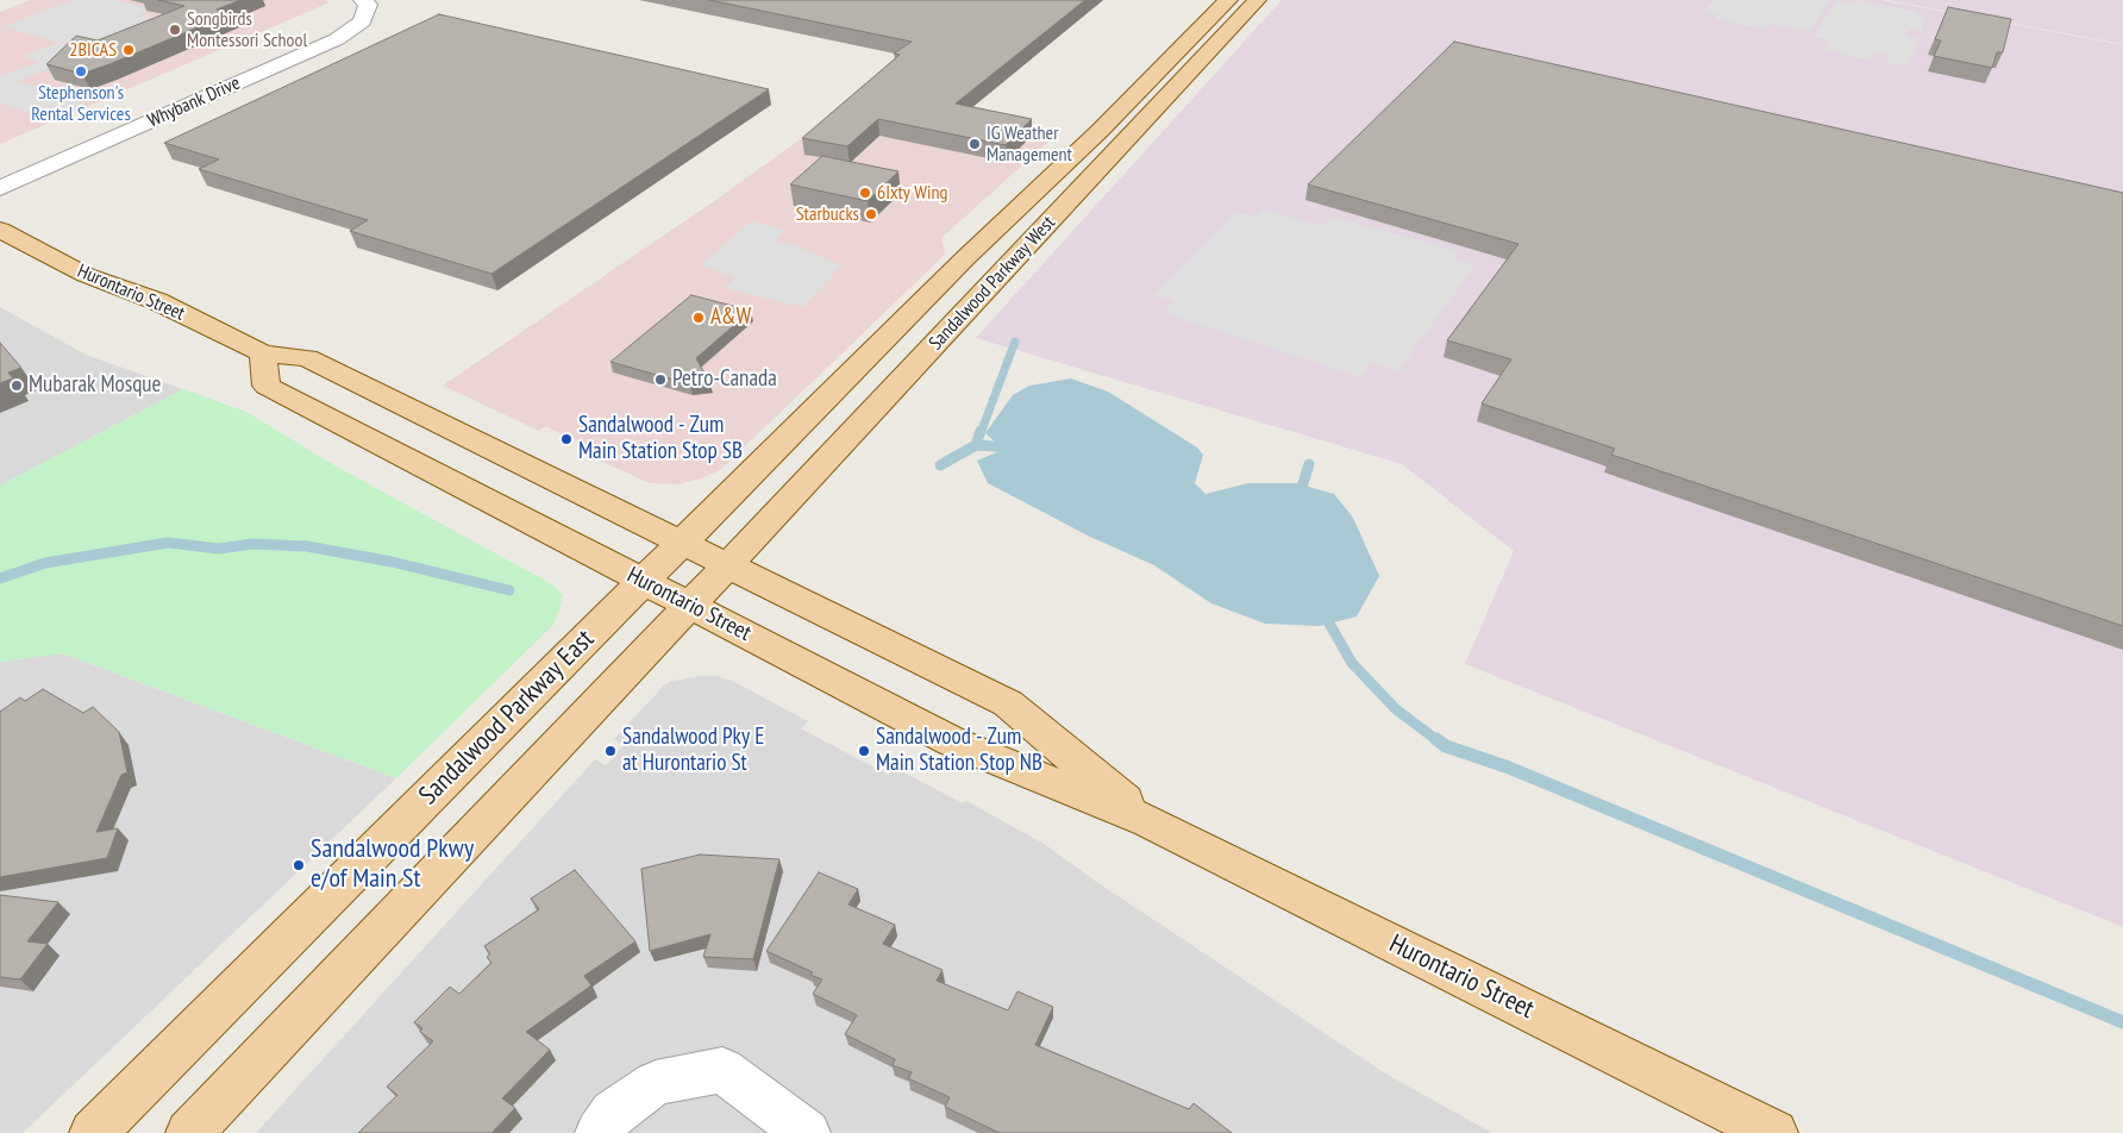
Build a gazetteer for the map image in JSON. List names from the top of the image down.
{
  "streets": {
    "main road": ["Sandalwood Parkway West", "Hurontario Street", "Sandalwood Parkway East"],
    "street": ["Whybank Drive"]
  },
  "crossings": [
    ["Sandalwood Parkway West", "Hurontario Street"],
    ["Sandalwood Parkway West", "Sandalwood Parkway East"],
    ["Hurontario Street", "Sandalwood Parkway East"]
  ],
  "places": [
    "Songbirds Montessori School",
    "2BICAS",
    "Stephenson's Rental Services",
    "IG Weather Management",
    "6Ixty Wing",
    "Starbucks",
    "A&W",
    "Petro-Canada",
    "Mubarak Mosque",
    "Sandalwood - Zum Main Station Stop SB",
    "Sandalwood Pky E at Hurontario St",
    "Sandalwood - Zum Main Station Stop NB",
    "Sandalwood Pkwy e/of Main St"
  ]
}
